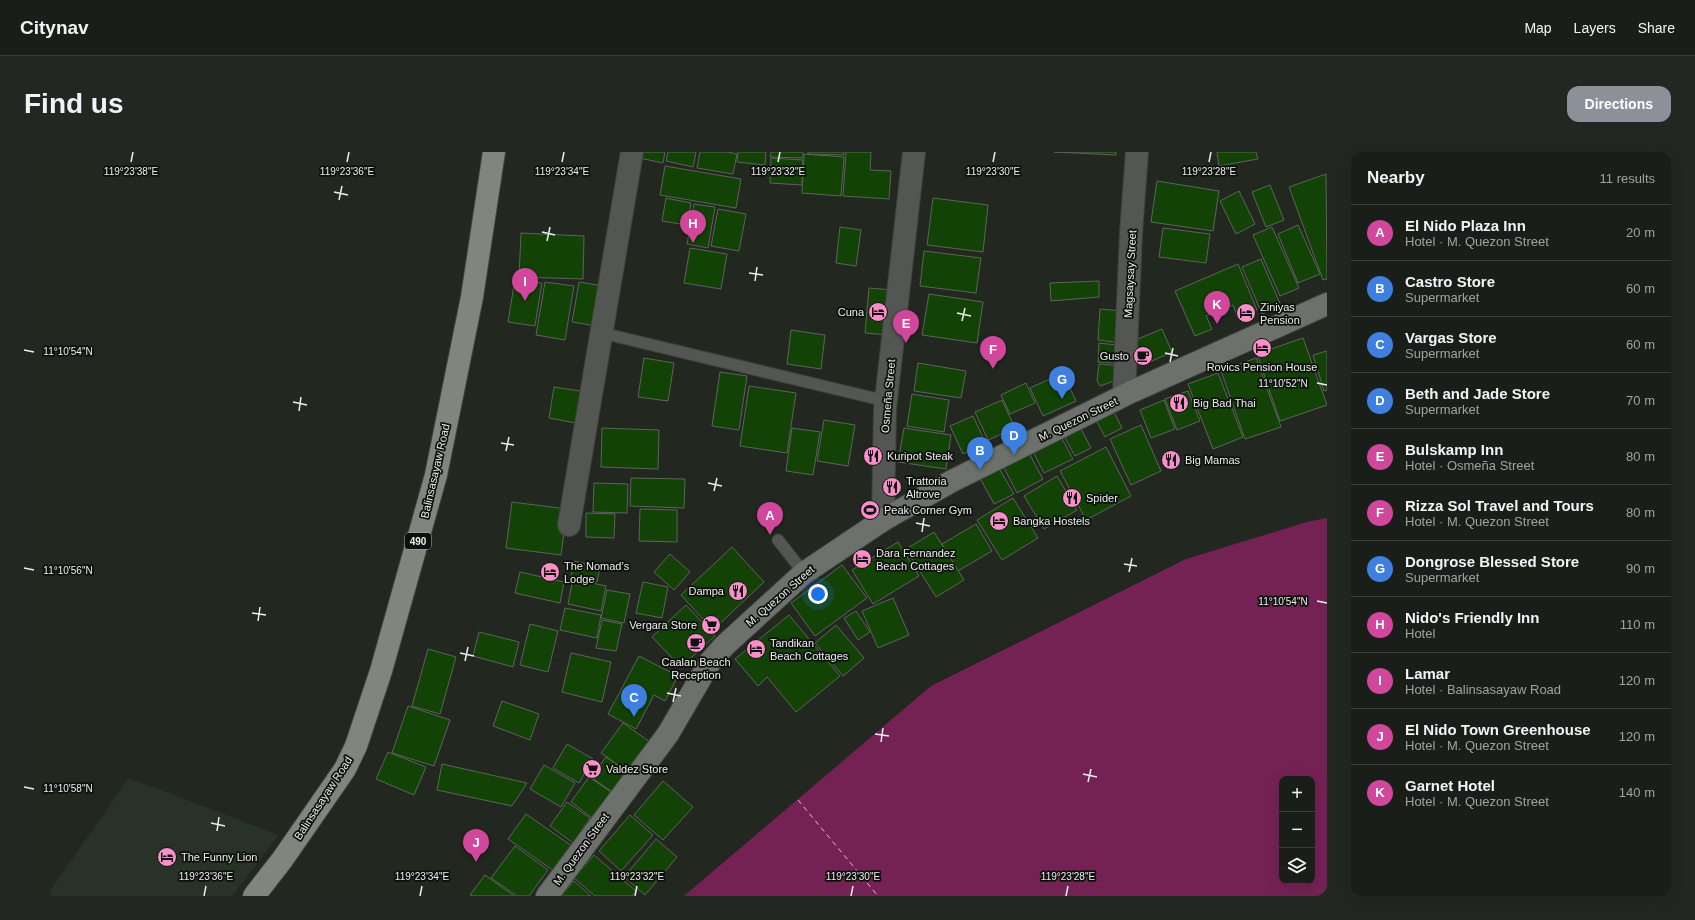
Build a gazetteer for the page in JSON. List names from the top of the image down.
{
  "streets": {
    "main road": ["Balinsasayaw Road", "490"],
    "street": ["Magsaysay Street", "Osmeña Street", "M. Quezon Street"]
  },
  "crossings": [
    ["Magsaysay Street", "M. Quezon Street"],
    ["Osmeña Street", "M. Quezon Street"]
  ],
  "places": {
    "hotel": [
      "Cuna",
      "Ziniyas Pension",
      "Rovics Pension House",
      "Bangka Hostels",
      "Dara Fernandez Beach Cottages",
      "The Nomad’s Lodge",
      "Tandikan Beach Cottages",
      "The Funny Lion"
    ],
    "cafe": ["Gusto", "Caalan Beach Reception"],
    "restaurant": [
      "Big Bad Thai",
      "Kuripot Steak",
      "Big Mamas",
      "Trattoria Altrove",
      "Spider",
      "Dampa"
    ],
    "sports": ["Peak Corner Gym"],
    "supermarket": ["Vergara Store", "Valdez Store"]
  },
  "page": {
    "header": "Citynav",
    "nav": ["Map", "Layers", "Share"],
    "buttons": "Directions",
    "title": "Find us",
    "heading": ["Nearby", "11 results"],
    "list": [
      {
        "mark": "A",
        "name": "El Nido Plaza Inn",
        "note": "Hotel · M. Quezon Street",
        "value": "20 m"
      },
      {
        "mark": "B",
        "name": "Castro Store",
        "note": "Supermarket",
        "value": "60 m"
      },
      {
        "mark": "C",
        "name": "Vargas Store",
        "note": "Supermarket",
        "value": "60 m"
      },
      {
        "mark": "D",
        "name": "Beth and Jade Store",
        "note": "Supermarket",
        "value": "70 m"
      },
      {
        "mark": "E",
        "name": "Bulskamp Inn",
        "note": "Hotel · Osmeña Street",
        "value": "80 m"
      },
      {
        "mark": "F",
        "name": "Rizza Sol Travel and Tours",
        "note": "Hotel · M. Quezon Street",
        "value": "80 m"
      },
      {
        "mark": "G",
        "name": "Dongrose Blessed Store",
        "note": "Supermarket",
        "value": "90 m"
      },
      {
        "mark": "H",
        "name": "Nido's Friendly Inn",
        "note": "Hotel",
        "value": "110 m"
      },
      {
        "mark": "I",
        "name": "Lamar",
        "note": "Hotel · Balinsasayaw Road",
        "value": "120 m"
      },
      {
        "mark": "J",
        "name": "El Nido Town Greenhouse",
        "note": "Hotel · M. Quezon Street",
        "value": "120 m"
      },
      {
        "mark": "K",
        "name": "Garnet Hotel",
        "note": "Hotel · M. Quezon Street",
        "value": "140 m"
      }
    ],
    "pins": [
      "H",
      "I",
      "K",
      "E",
      "F",
      "G",
      "D",
      "B",
      "A",
      "C",
      "J"
    ],
    "map_buttons": ["+", "−"]
  },
  "coordinates": [
    "119°23'38\"E",
    "119°23'36\"E",
    "119°23'34\"E",
    "119°23'30\"E",
    "119°23'28\"E",
    "119°23'32\"E",
    "11°10'54\"N",
    "11°10'52\"N",
    "11°10'56\"N",
    "11°10'58\"N"
  ]
}
